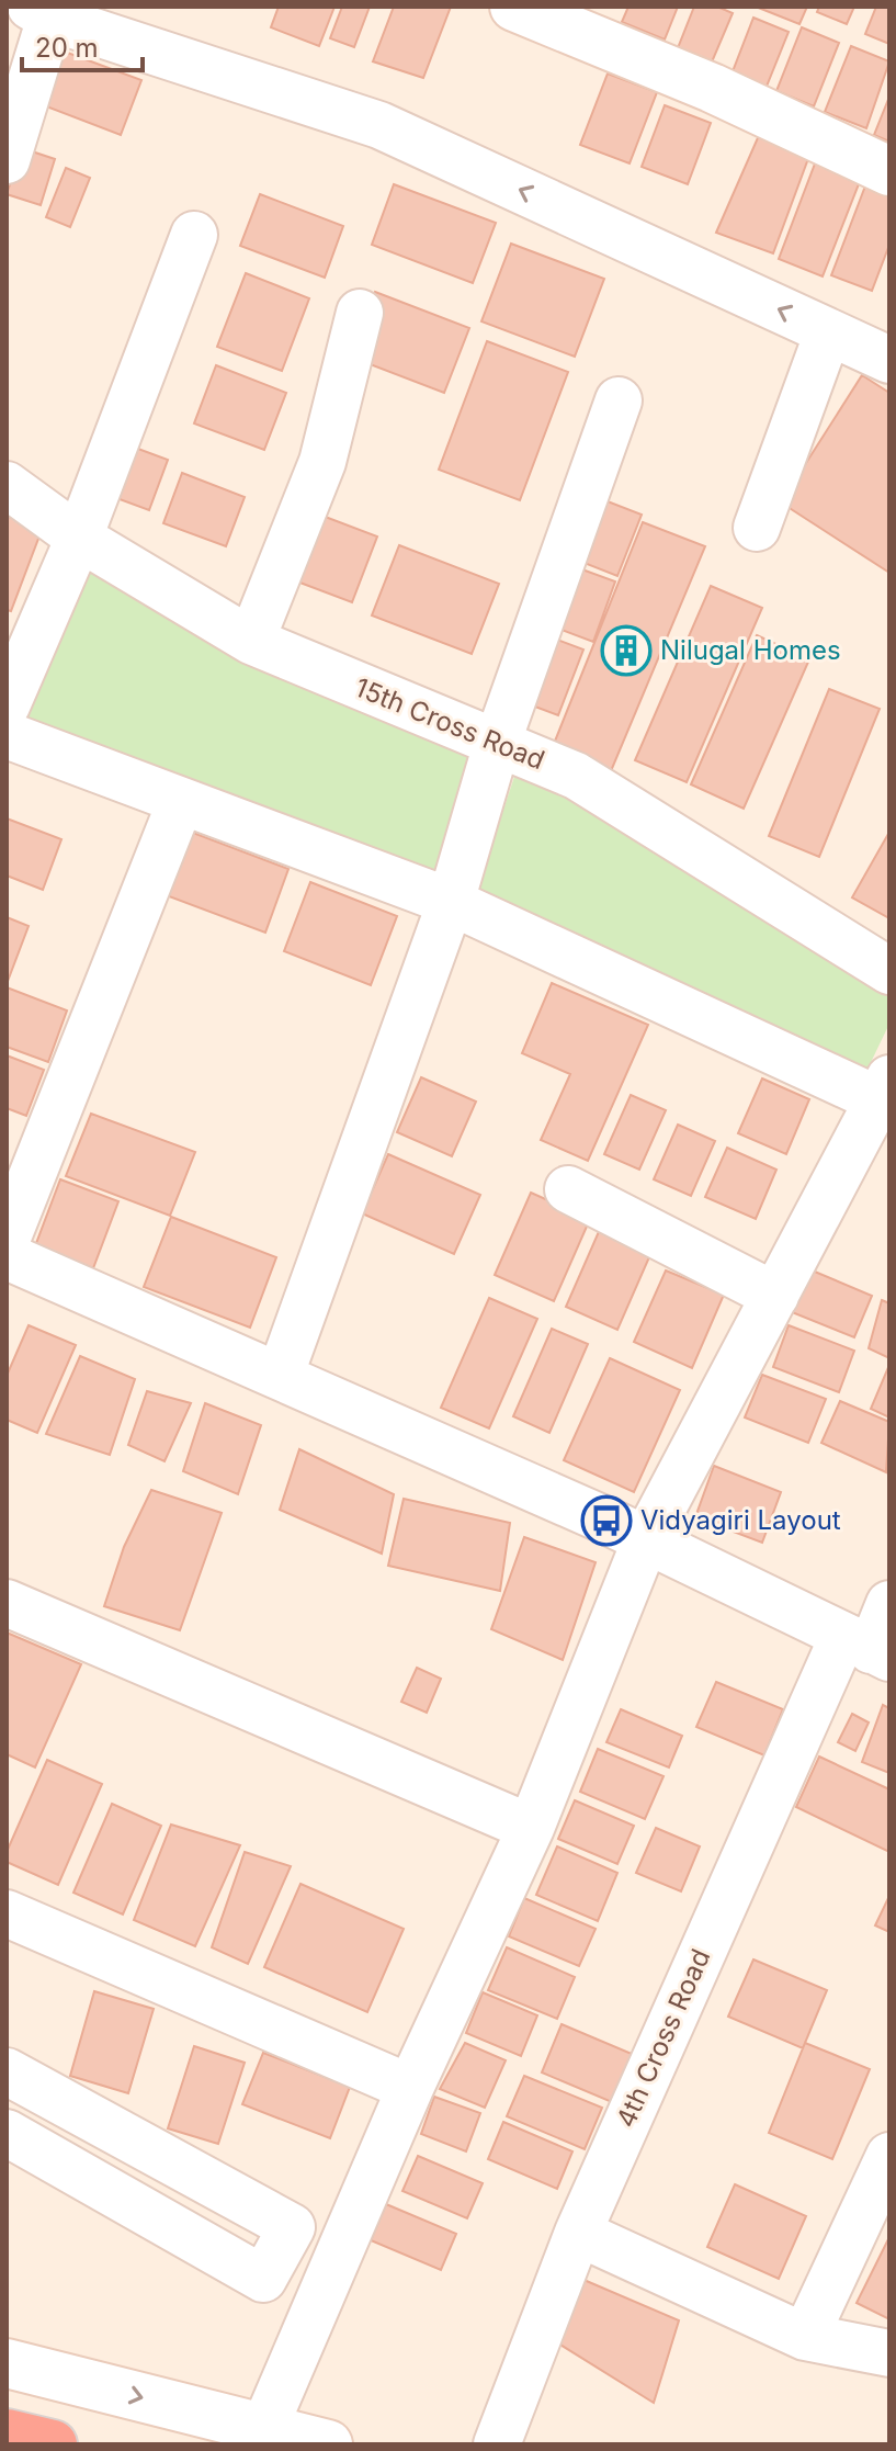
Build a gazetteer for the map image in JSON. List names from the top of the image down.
{
  "streets": {
    "street": ["15th Cross Road", "4th Cross Road"]
  },
  "places": {
    "building": ["Nilugal Homes"],
    "bus stop": ["Vidyagiri Layout"]
  },
  "scale_bar": "20 m"
}
